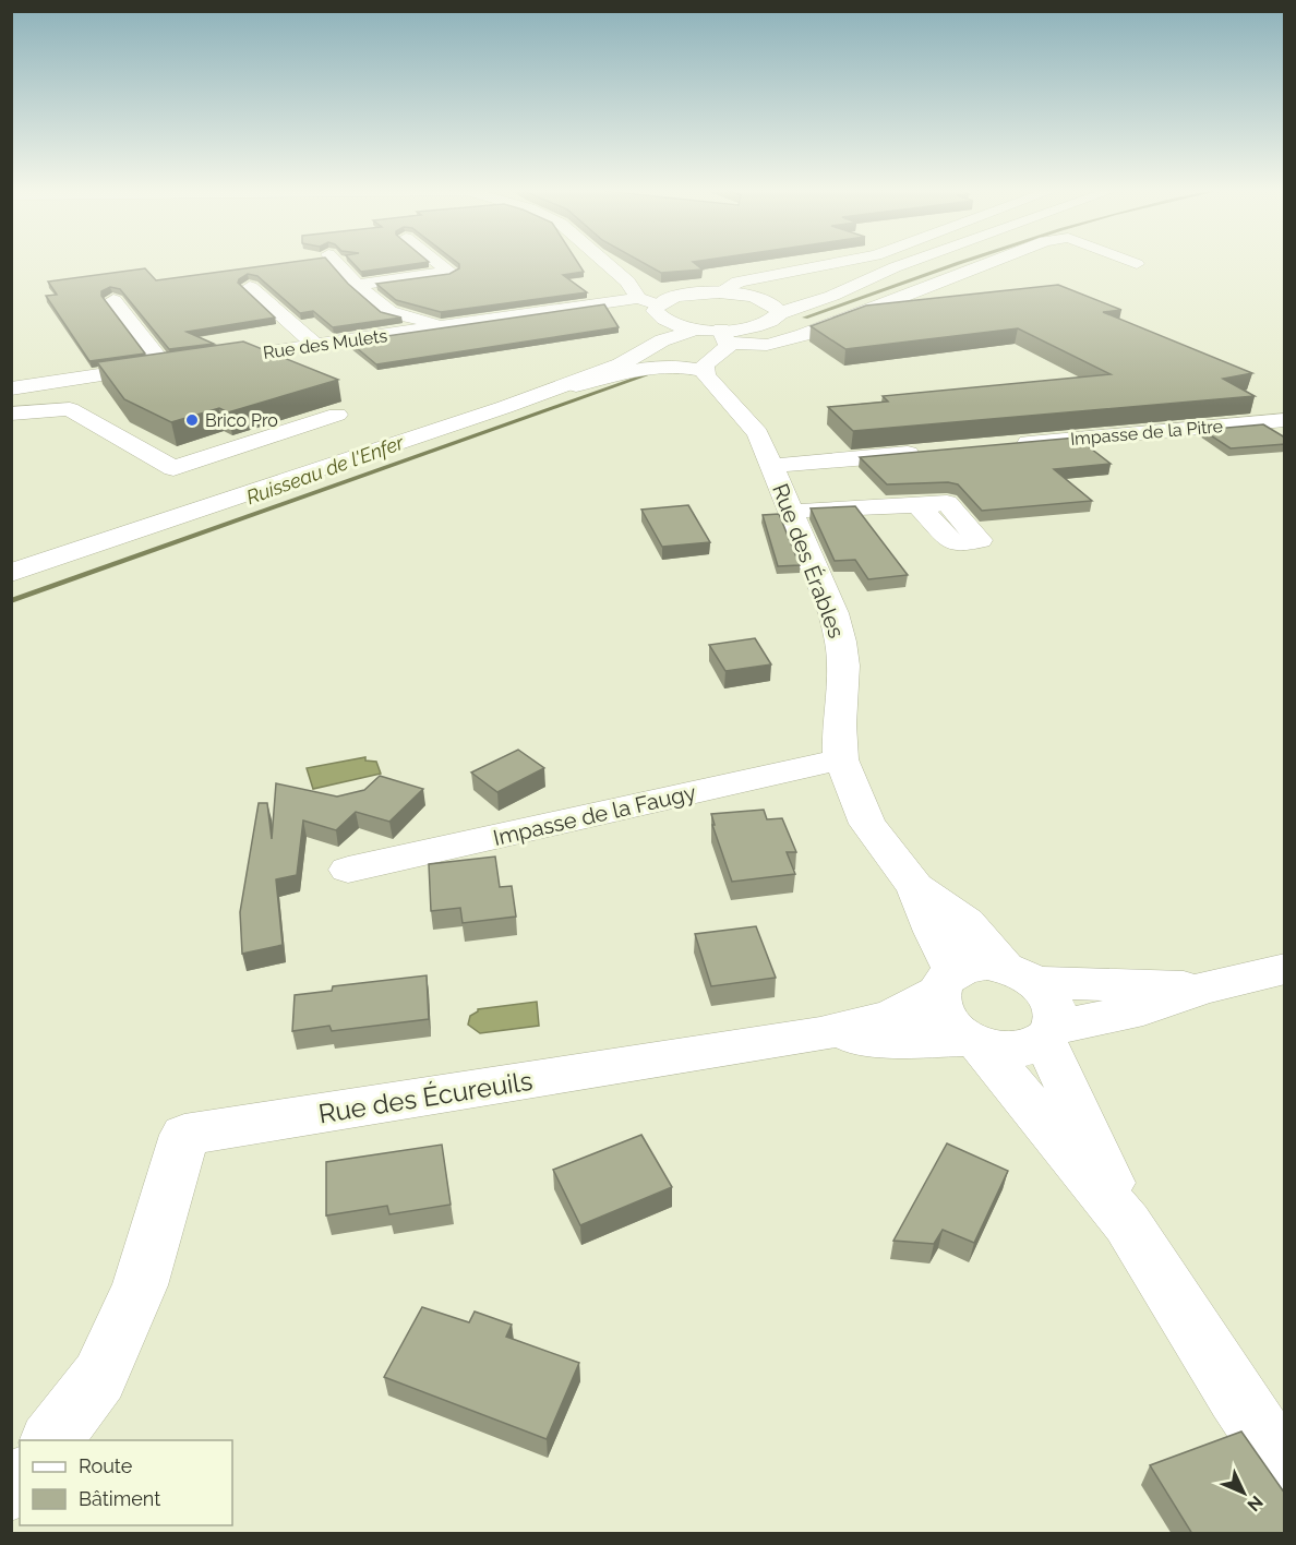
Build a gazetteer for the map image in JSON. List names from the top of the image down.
{
  "streets": {
    "street": [
      "Rue des Mulets",
      "Impasse de la Pitre",
      "Rue des Érables",
      "Impasse de la Faugy",
      "Rue des Écureuils"
    ]
  },
  "crossings": [
    ["Rue des Érables", "Impasse de la Faugy"],
    ["Rue des Érables", "Rue des Écureuils"]
  ],
  "water": ["Ruisseau de l'Enfer"],
  "places": ["Brico Pro"],
  "legend": ["Route", "Bâtiment"],
  "north": "bottom right"
}
